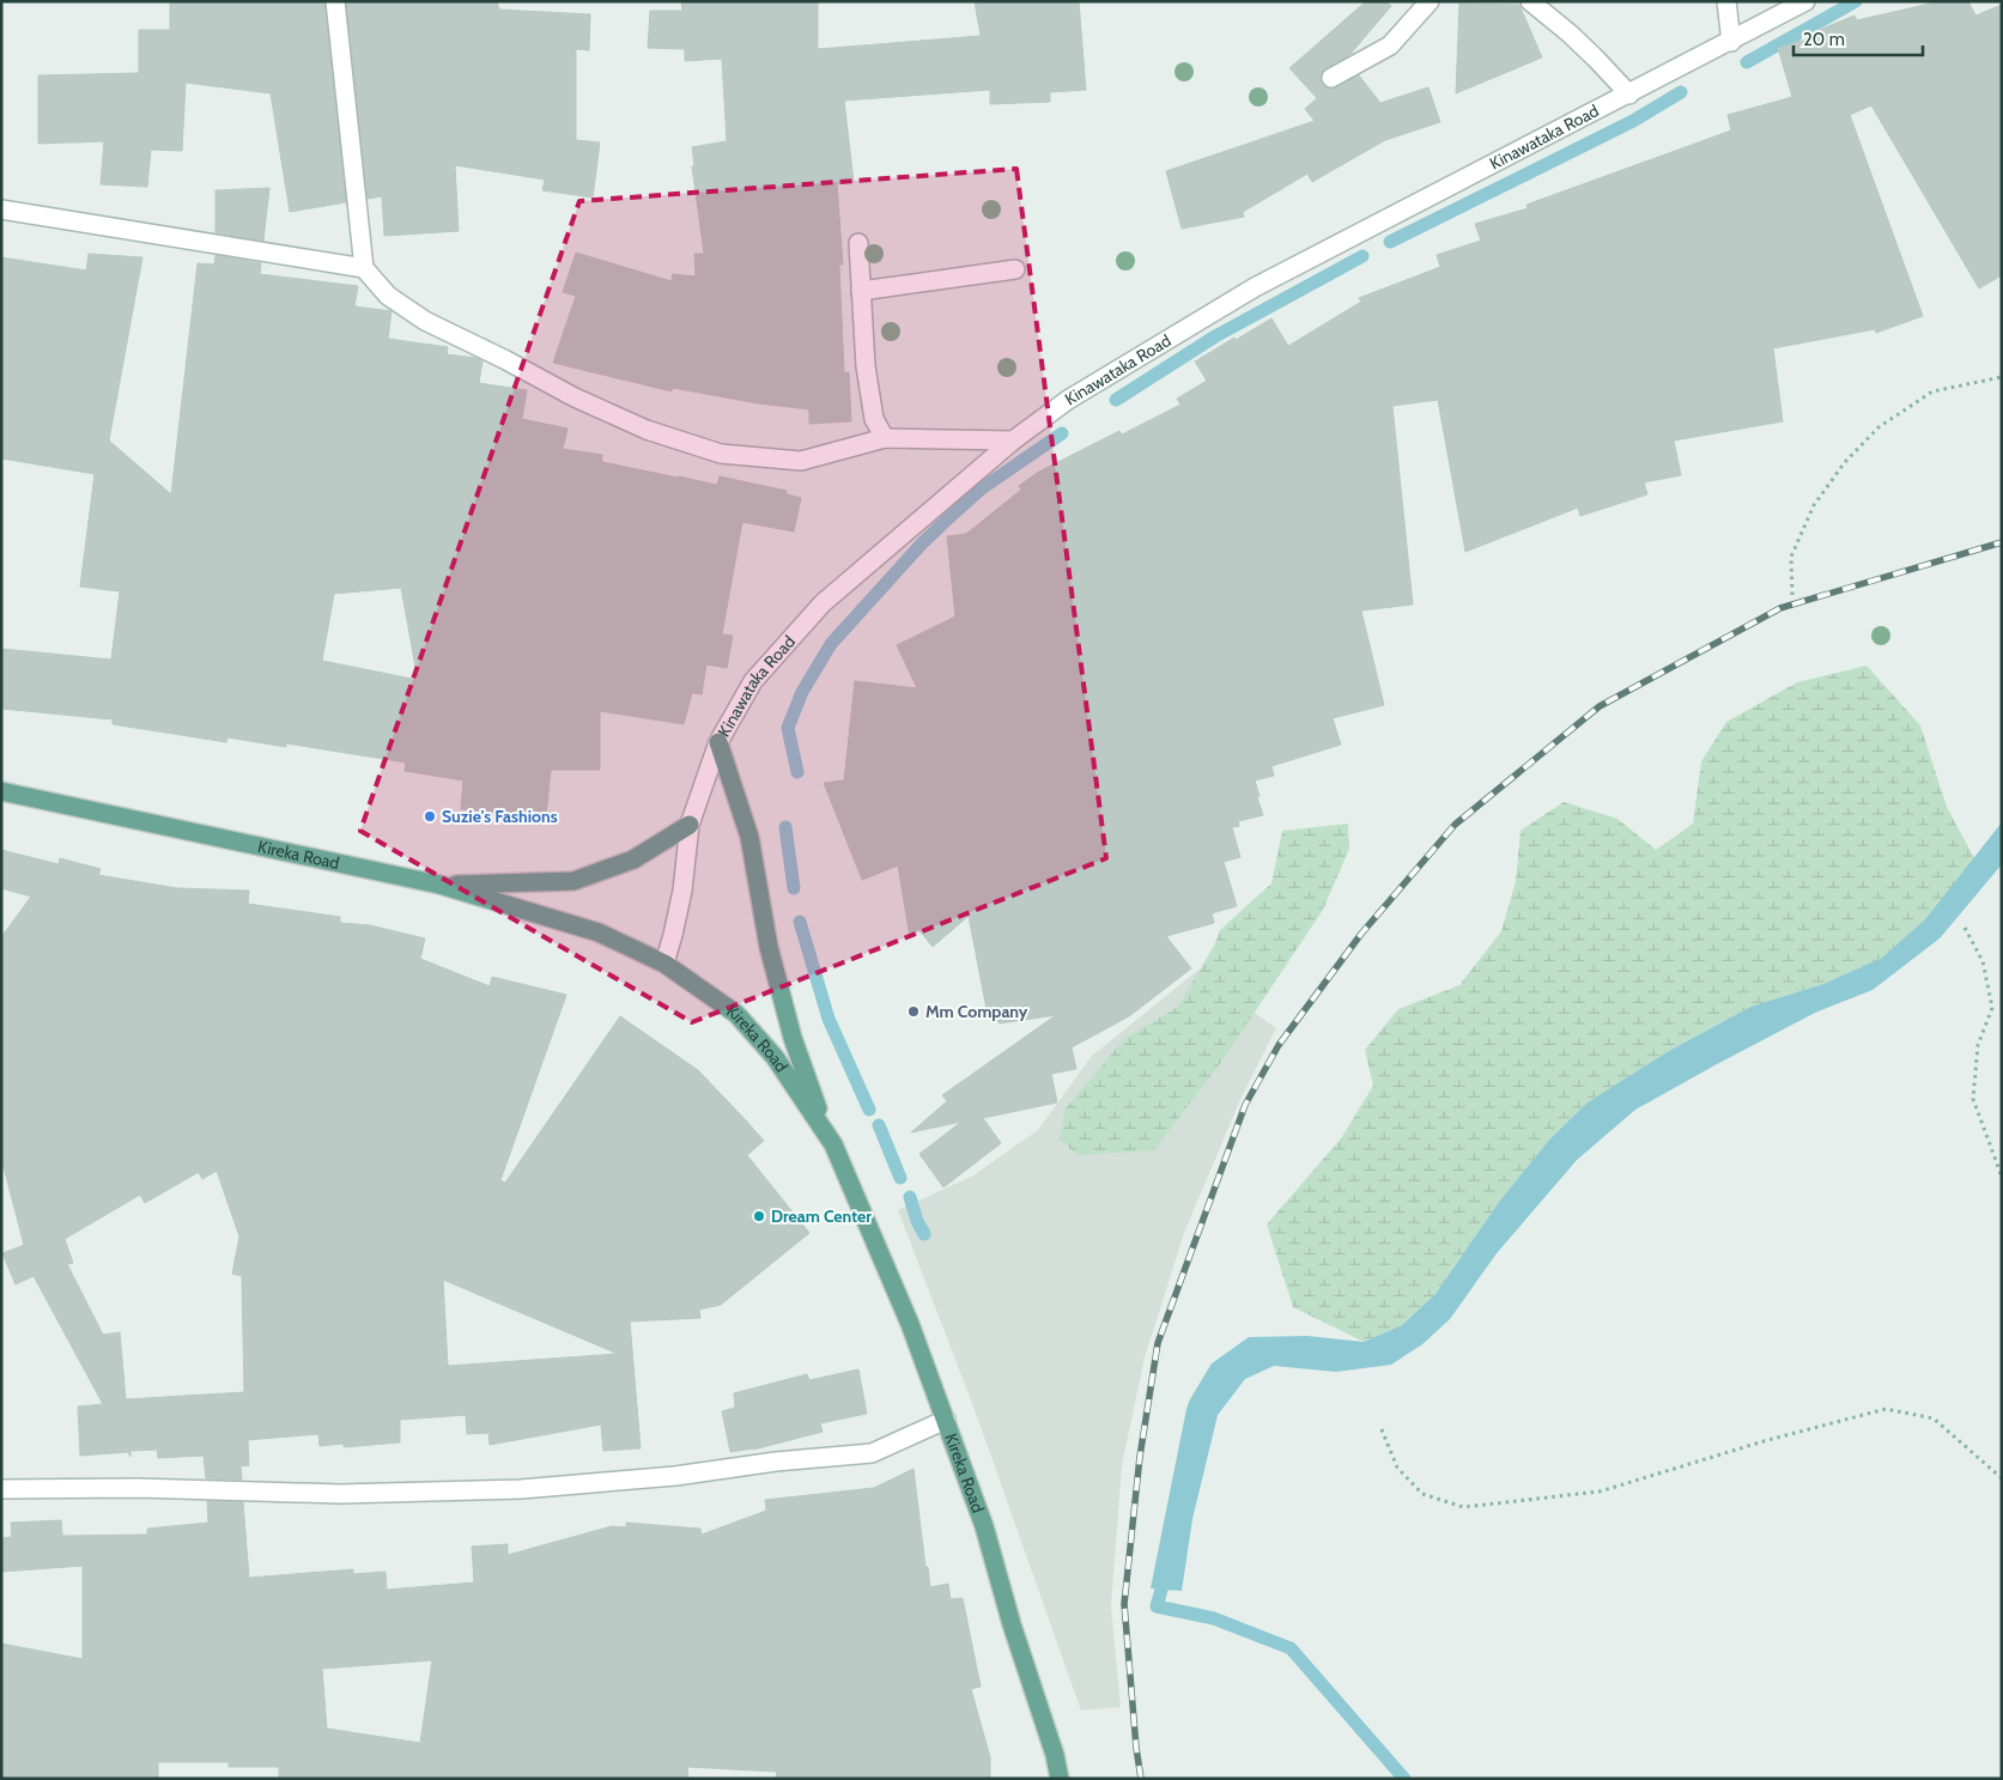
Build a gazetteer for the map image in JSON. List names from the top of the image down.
{
  "streets": {
    "main road": ["Kireka Road"],
    "street": ["Kinawataka Road"]
  },
  "crossings": [
    ["Kinawataka Road", "Kireka Road"]
  ],
  "places": ["Suzie's Fashions", "Mm Company", "Dream Center"],
  "scale_bar": "20 m"
}
